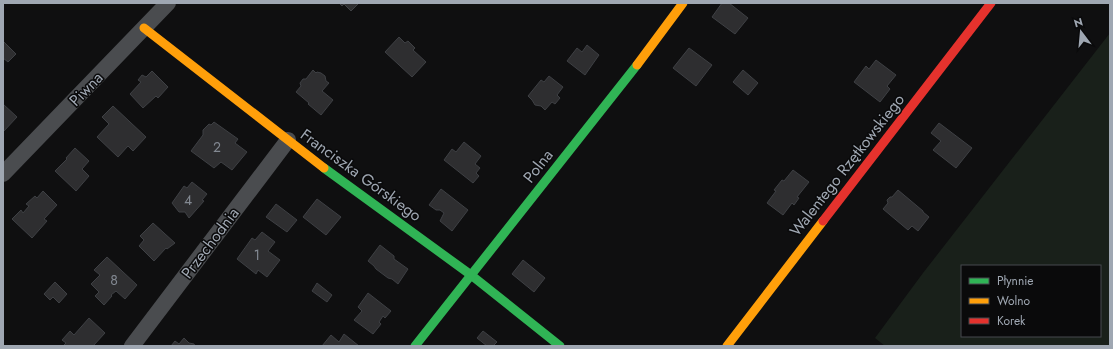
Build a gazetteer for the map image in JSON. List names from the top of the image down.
{
  "streets": {
    "street": [
      "Piwna",
      "Walentego Rzętkowskiego",
      "Polna",
      "Franciszka Górskiego",
      "Przechodnia"
    ]
  },
  "crossings": [
    ["Piwna", "Franciszka Górskiego"],
    ["Polna", "Franciszka Górskiego"],
    ["Franciszka Górskiego", "Przechodnia"]
  ],
  "house_numbers": [
    "2",
    "4",
    "1",
    "8"
  ],
  "legend": ["Płynnie", "Wolno", "Korek"],
  "north": "top"
}
